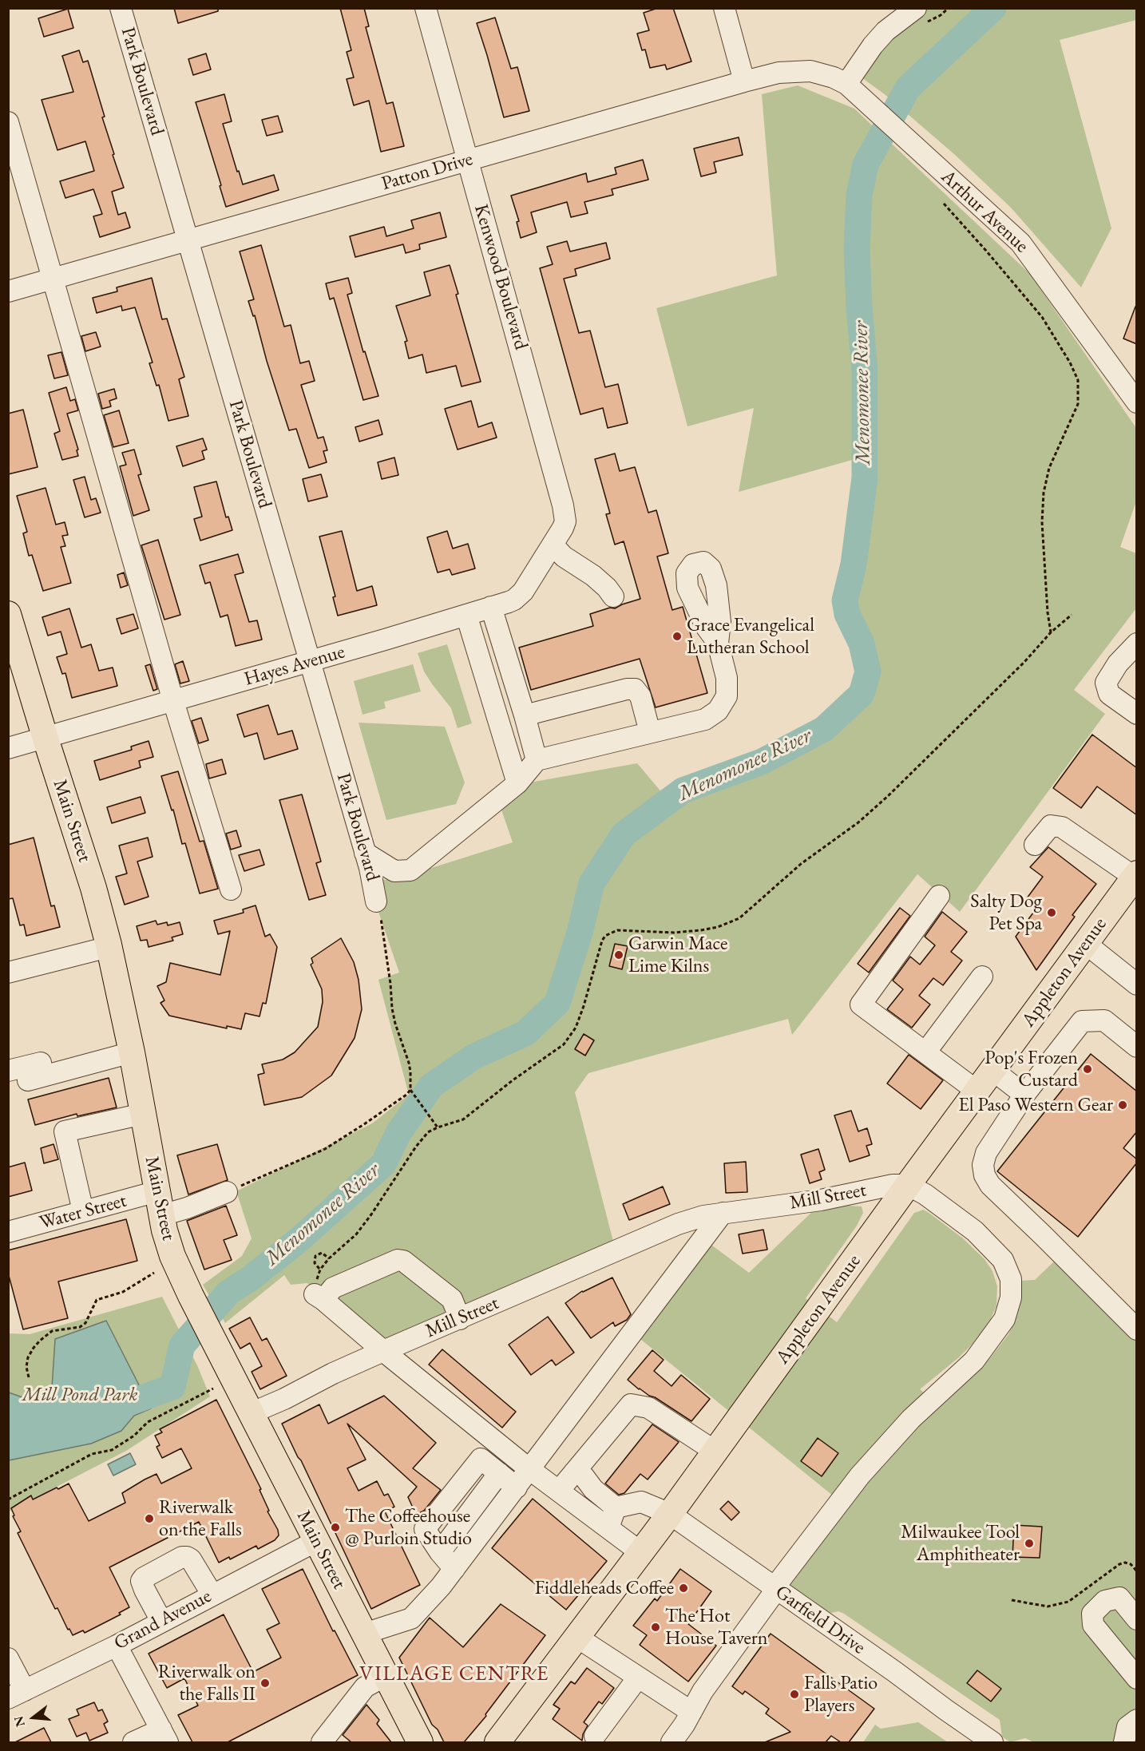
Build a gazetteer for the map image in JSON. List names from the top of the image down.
{
  "streets": {
    "main road": ["Main Street", "Appleton Avenue"],
    "street": [
      "Park Boulevard",
      "Patton Drive",
      "Arthur Avenue",
      "Kenwood Boulevard",
      "Hayes Avenue",
      "Mill Street",
      "Water Street",
      "Grand Avenue",
      "Garfield Drive"
    ]
  },
  "crossings": [
    ["Park Boulevard", "Patton Drive"],
    ["Park Boulevard", "Hayes Avenue"],
    ["Patton Drive", "Arthur Avenue"],
    ["Patton Drive", "Kenwood Boulevard"],
    ["Kenwood Boulevard", "Hayes Avenue"],
    ["Hayes Avenue", "Main Street"],
    ["Main Street", "Mill Street"],
    ["Main Street", "Water Street"],
    ["Main Street", "Grand Avenue"],
    ["Appleton Avenue", "Mill Street"],
    ["Appleton Avenue", "Garfield Drive"]
  ],
  "districts": ["VILLAGE CENTRE"],
  "water": ["Menomonee River"],
  "parks": ["Mill Pond Park"],
  "places": [
    "Grace Evangelical Lutheran School",
    "Salty Dog Pet Spa",
    "Garwin Mace Lime Kilns",
    "Pop's Frozen Custard",
    "El Paso Western Gear",
    "Riverwalk on the Falls",
    "The Coffeehouse @ Purloin Studio",
    "Milwaukee Tool Amphitheater",
    "Fiddleheads Coffee",
    "The Hot House Tavern",
    "Riverwalk on the Falls II",
    "Falls Patio Players"
  ],
  "north": "left"
}
